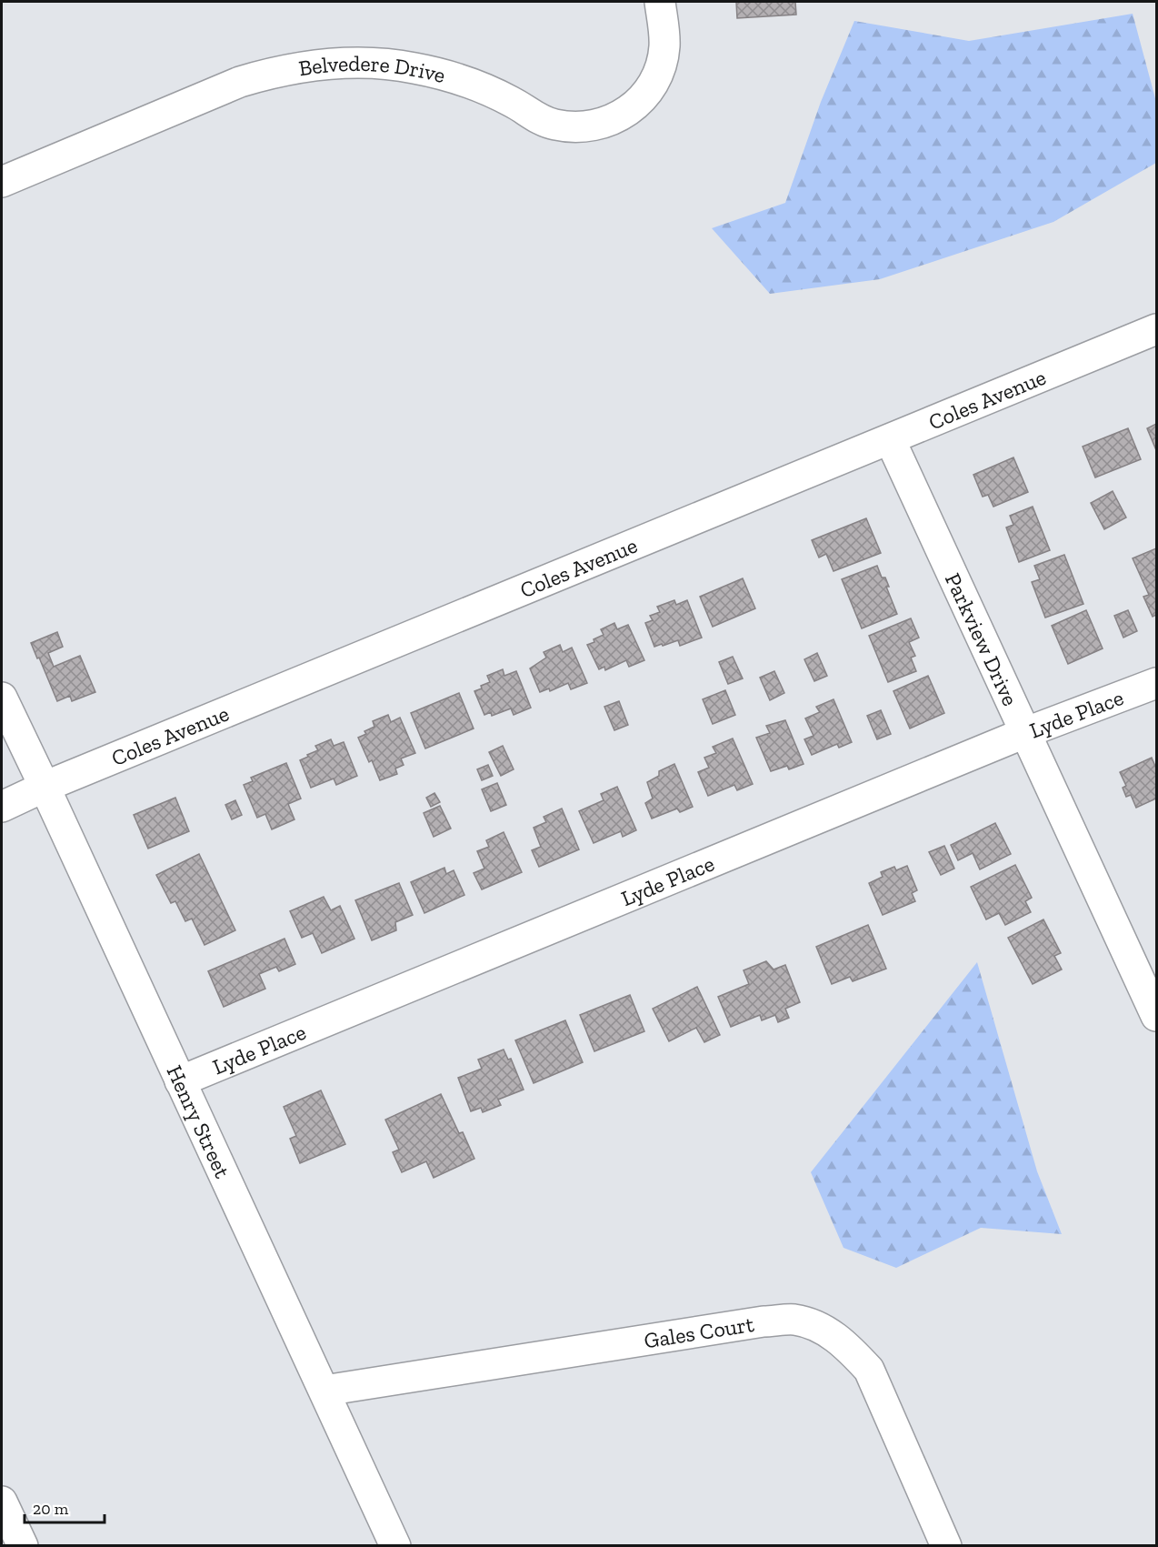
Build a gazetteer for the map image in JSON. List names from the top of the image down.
{
  "streets": {
    "street": [
      "Belvedere Drive",
      "Coles Avenue",
      "Parkview Drive",
      "Lyde Place",
      "Henry Street",
      "Gales Court"
    ]
  },
  "crossings": [
    ["Coles Avenue", "Parkview Drive"],
    ["Coles Avenue", "Henry Street"],
    ["Parkview Drive", "Lyde Place"],
    ["Lyde Place", "Henry Street"],
    ["Henry Street", "Gales Court"]
  ],
  "scale_bar": "20 m"
}
